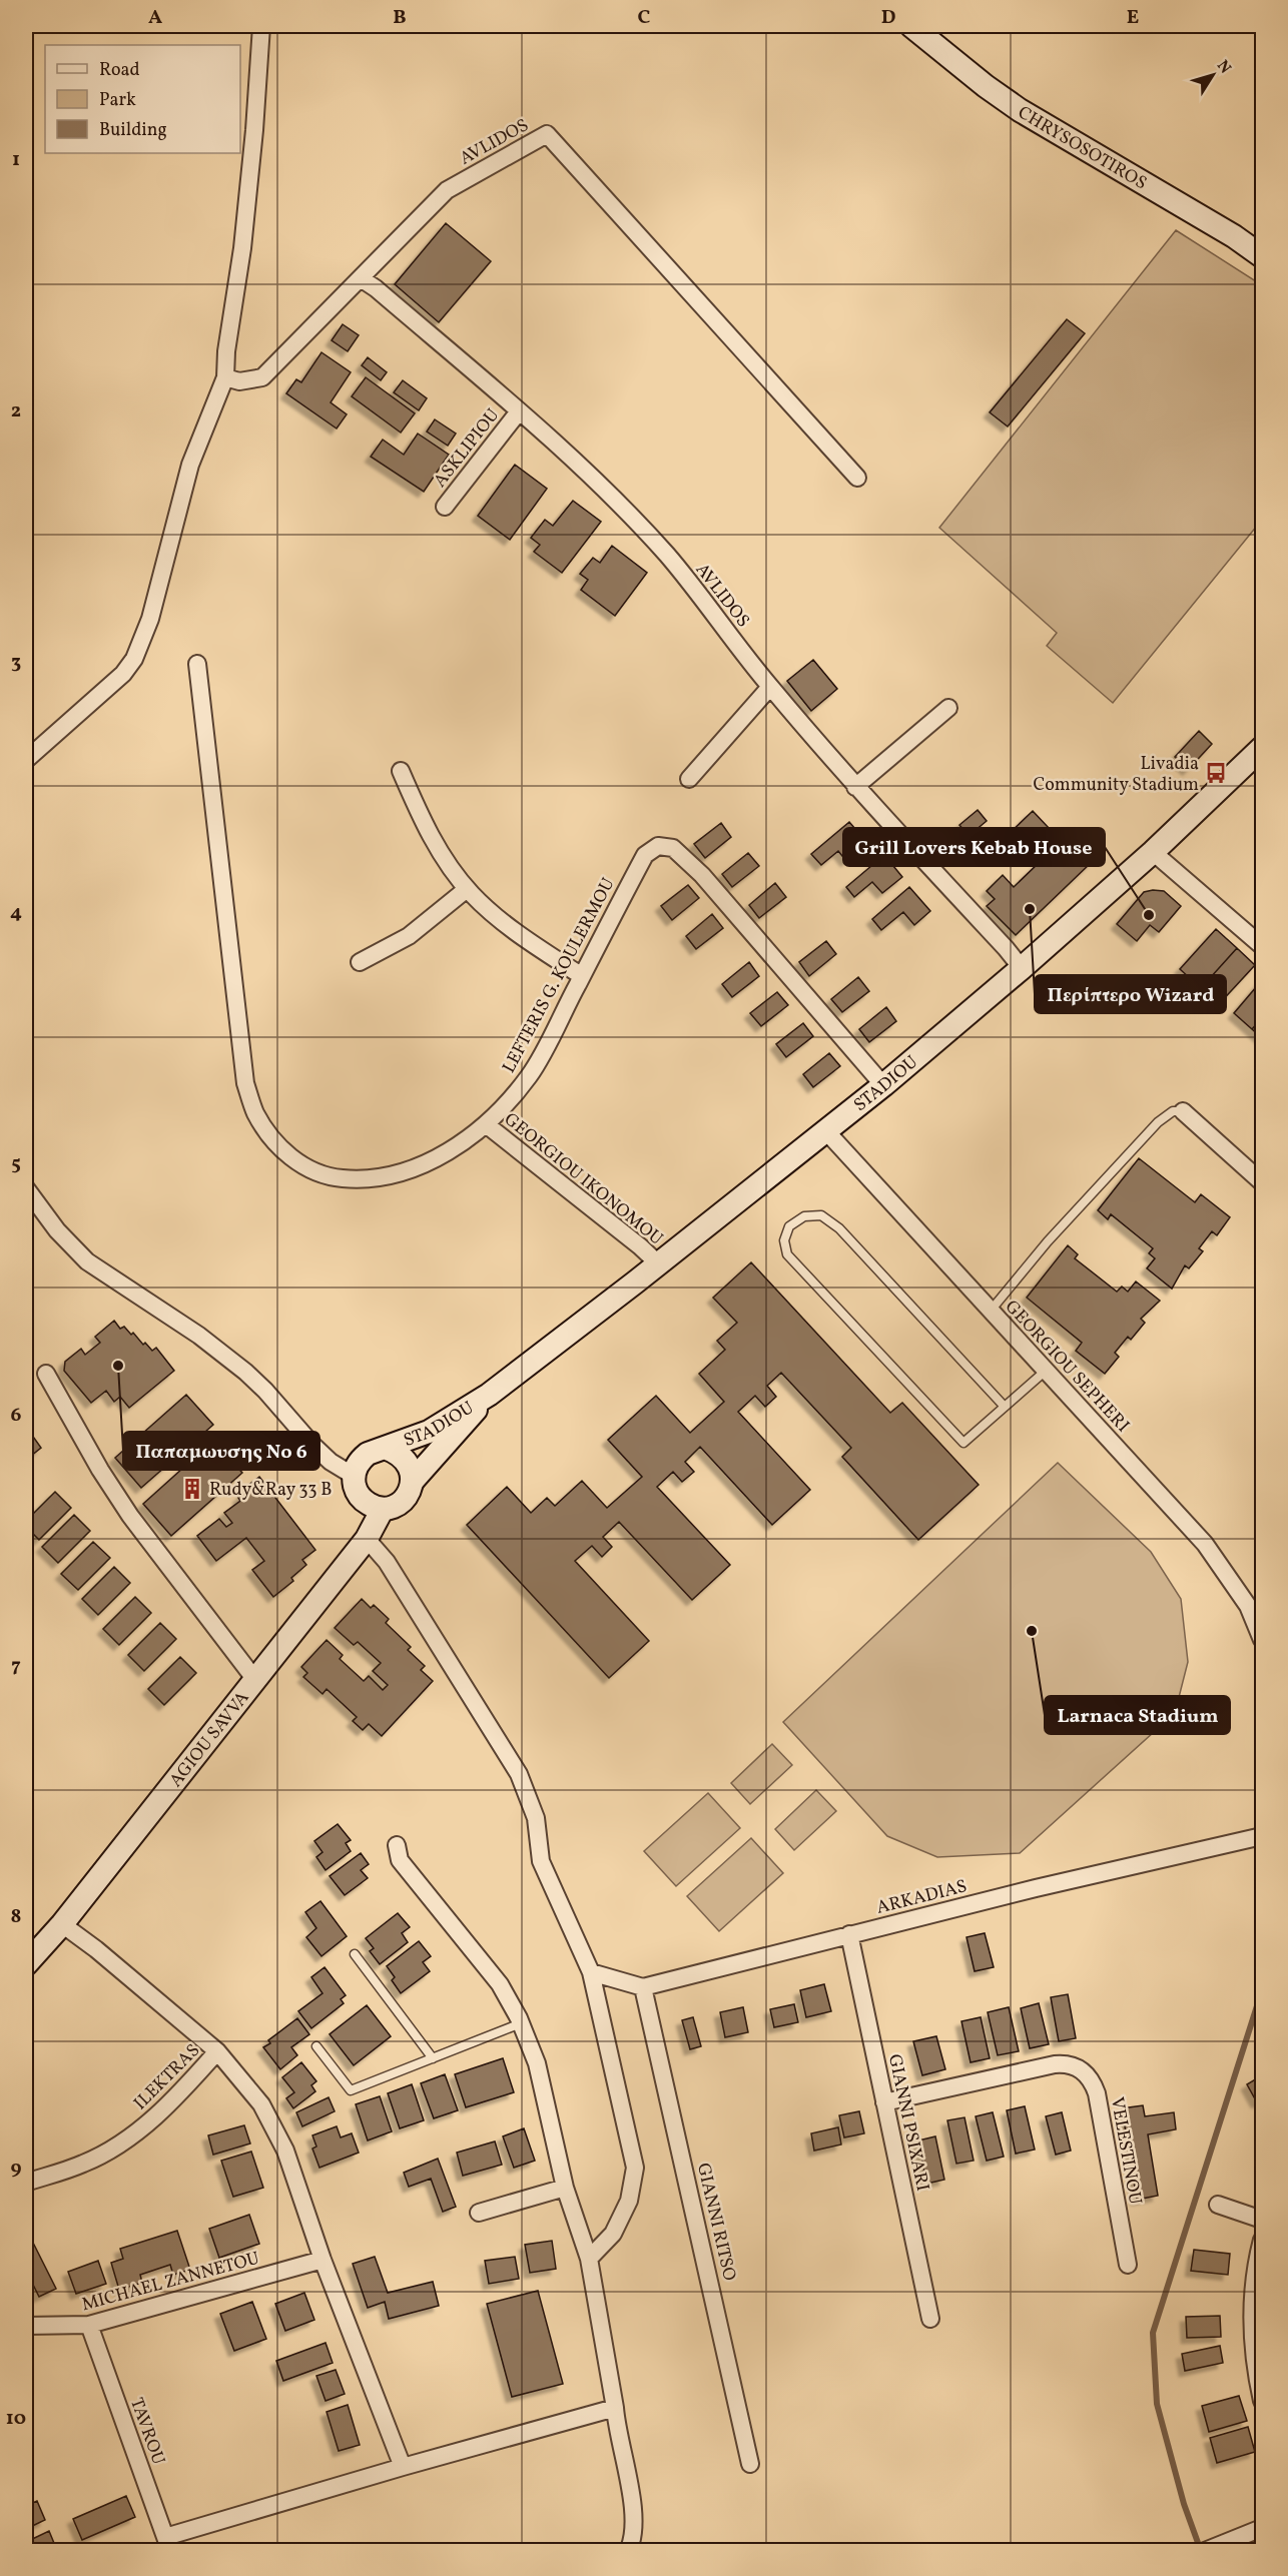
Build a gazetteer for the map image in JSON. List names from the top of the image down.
{
  "streets": {
    "street": [
      "AVLIDOS",
      "CHRYSOSOTIROS",
      "ASKLIPIOU",
      "LEFTERIS G. KOULERMOU",
      "STADIOU",
      "GEORGIOU IKONOMOU",
      "GEORGIOU SEPHERI",
      "AGIOU SAVVA",
      "ARKADIAS",
      "ILEKTRAS",
      "GIANNI PSIXARI",
      "VELESTINOU",
      "GIANNI RITSO",
      "MICHAEL ZANNETOU",
      "TAVROU"
    ]
  },
  "crossings": [
    ["AVLIDOS", "ASKLIPIOU"],
    ["AVLIDOS", "STADIOU"],
    ["LEFTERIS G. KOULERMOU", "STADIOU"],
    ["LEFTERIS G. KOULERMOU", "GEORGIOU IKONOMOU"],
    ["STADIOU", "GEORGIOU IKONOMOU"],
    ["STADIOU", "GEORGIOU SEPHERI"],
    ["STADIOU", "AGIOU SAVVA"],
    ["AGIOU SAVVA", "ILEKTRAS"],
    ["ARKADIAS", "GIANNI PSIXARI"],
    ["ARKADIAS", "GIANNI RITSO"],
    ["GIANNI PSIXARI", "VELESTINOU"],
    ["MICHAEL ZANNETOU", "TAVROU"]
  ],
  "places": {
    "bus stop": ["Livadia Community Stadium"],
    "other": [
      "Περίπτερο Wizard",
      "Grill Lovers Kebab House",
      "Παπαμωυσης No 6",
      "Larnaca Stadium"
    ],
    "building": ["Rudy&Ray 33 B"]
  },
  "legend": ["Road", "Park", "Building"],
  "north": "top right",
  "grid": {
    "columns": [
      "A",
      "B",
      "C",
      "D",
      "E"
    ],
    "rows": [
      "1",
      "2",
      "3",
      "4",
      "5",
      "6",
      "7",
      "8",
      "9",
      "10"
    ]
  }
}
